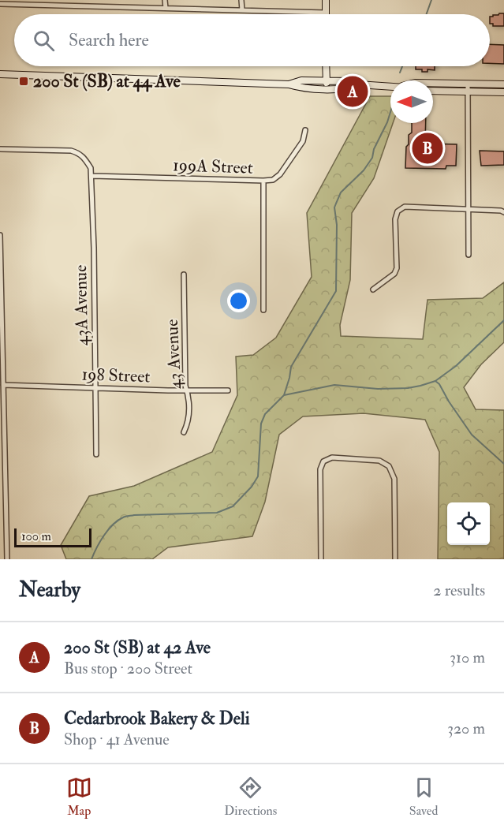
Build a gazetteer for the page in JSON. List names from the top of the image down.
{
  "streets": {
    "street": [
      "199A Street",
      "43A Avenue",
      "43 Avenue",
      "198 Street"
    ]
  },
  "crossings": [
    ["199A Street", "43A Avenue"],
    ["43A Avenue", "198 Street"],
    ["43 Avenue", "198 Street"]
  ],
  "places": {
    "transit": ["200 St (SB) at 44 Ave"]
  },
  "scale_bar": "100 m",
  "north": "left",
  "page": {
    "search": "Search here",
    "pins": ["A", "B"],
    "scale": "100 m",
    "heading": ["Nearby", "2 results"],
    "list": [
      {
        "mark": "A",
        "name": "200 St (SB) at 42 Ave",
        "note": "Bus stop · 200 Street",
        "value": "310 m"
      },
      {
        "mark": "B",
        "name": "Cedarbrook Bakery & Deli",
        "note": "Shop · 41 Avenue",
        "value": "320 m"
      }
    ],
    "nav": ["Map", "Directions", "Saved"]
  }
}
